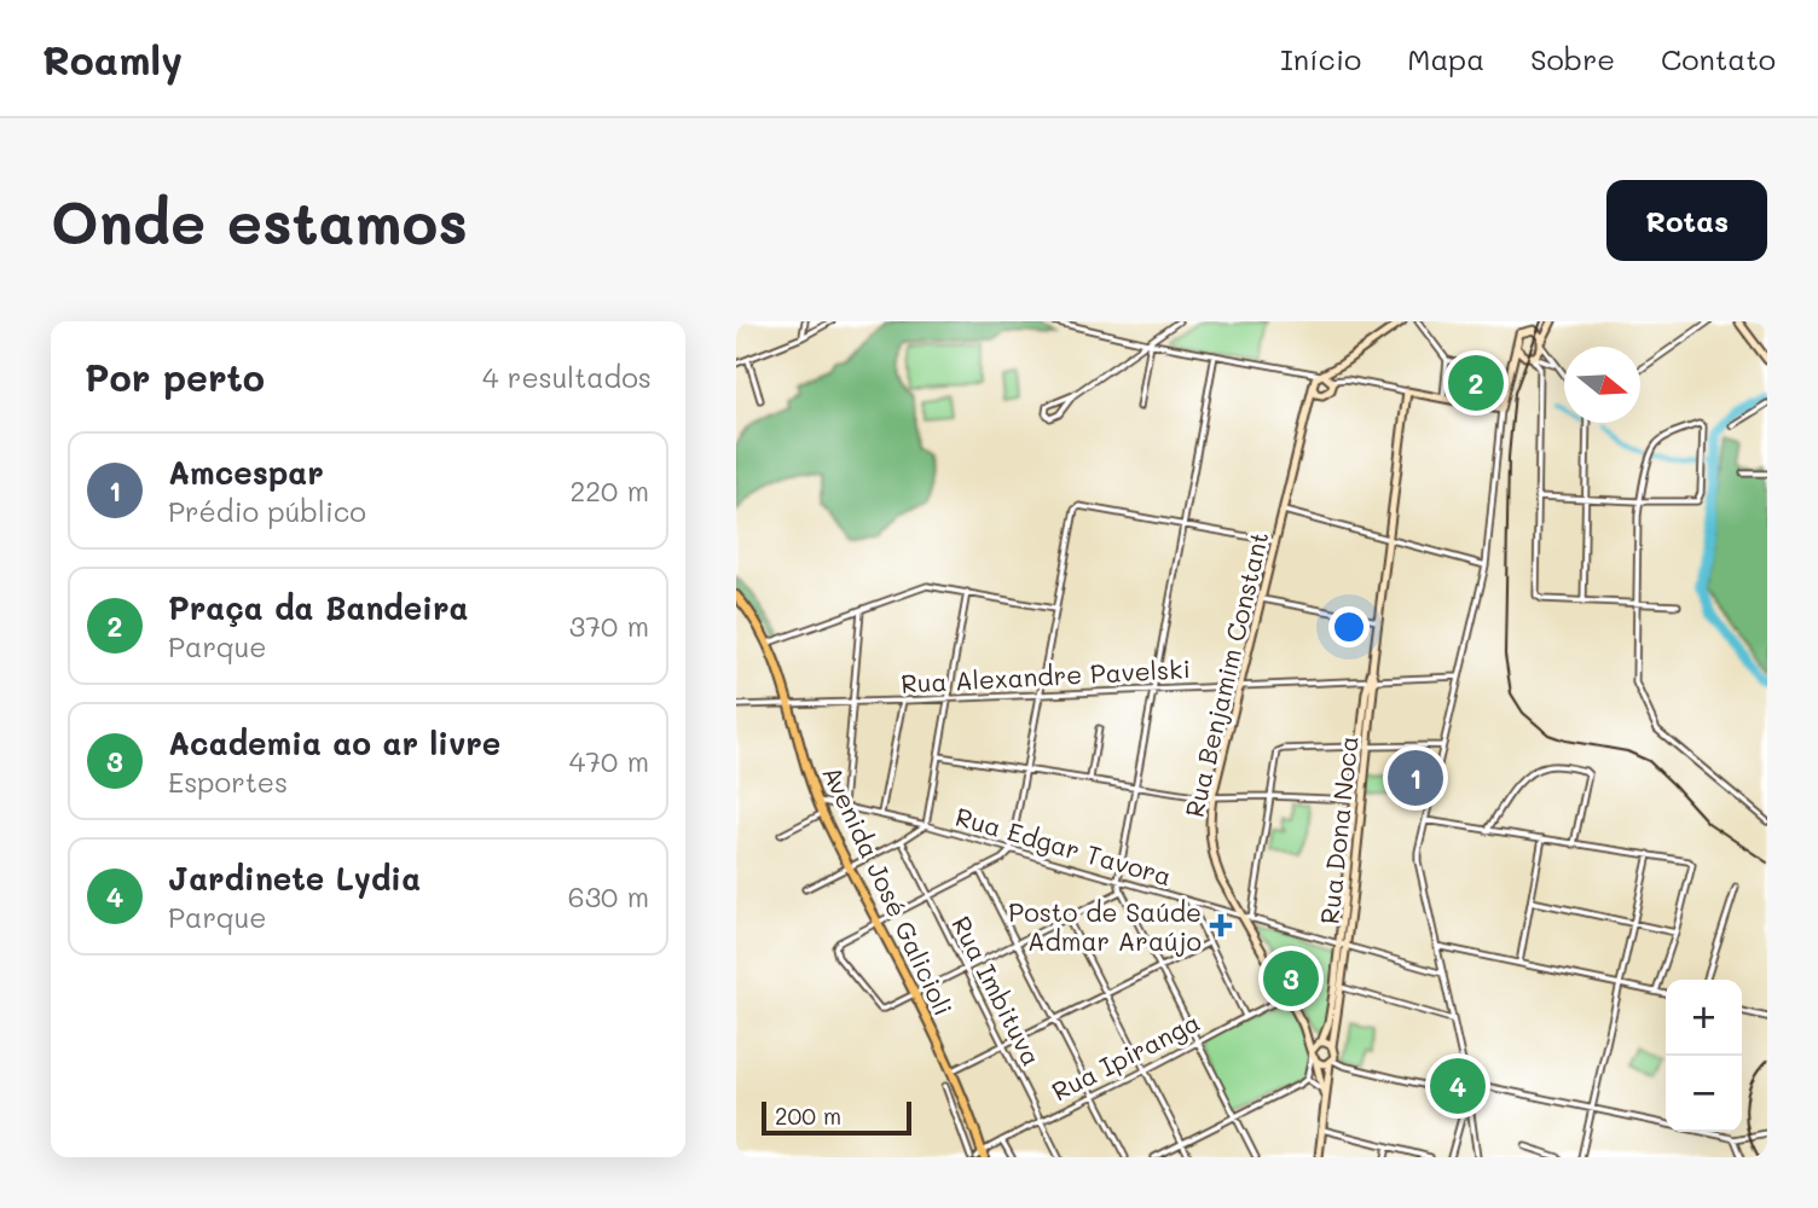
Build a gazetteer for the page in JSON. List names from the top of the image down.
{
  "streets": {
    "highway": ["Avenida José Galicioli"],
    "main road": ["Rua Benjamim Constant", "Rua Dona Noca"],
    "street": [
      "Rua Alexandre Pavelski",
      "Rua Edgar Tavora",
      "Rua Imbituva",
      "Rua Ipiranga"
    ]
  },
  "crossings": [
    ["Rua Benjamim Constant", "Rua Alexandre Pavelski"],
    ["Rua Benjamim Constant", "Rua Dona Noca"],
    ["Rua Benjamim Constant", "Rua Edgar Tavora"],
    ["Rua Benjamim Constant", "Rua Ipiranga"],
    ["Rua Alexandre Pavelski", "Rua Dona Noca"],
    ["Rua Alexandre Pavelski", "Avenida José Galicioli"],
    ["Rua Dona Noca", "Rua Edgar Tavora"],
    ["Rua Edgar Tavora", "Avenida José Galicioli"],
    ["Avenida José Galicioli", "Rua Ipiranga"],
    ["Rua Imbituva", "Rua Ipiranga"]
  ],
  "places": {
    "health": ["Posto de Saúde Admar Araújo"]
  },
  "scale_bar": "200 m",
  "north": "right",
  "page": {
    "header": "Roamly",
    "nav": [
      "Início",
      "Mapa",
      "Sobre",
      "Contato"
    ],
    "buttons": "Rotas",
    "title": "Onde estamos",
    "heading": ["Por perto", "4 resultados"],
    "pins": [
      "2",
      "1",
      "3",
      "4"
    ],
    "list": [
      {
        "mark": "1",
        "name": "Amcespar",
        "note": "Prédio público",
        "value": "220 m"
      },
      {
        "mark": "2",
        "name": "Praça da Bandeira",
        "note": "Parque",
        "value": "370 m"
      },
      {
        "mark": "3",
        "name": "Academia ao ar livre",
        "note": "Esportes",
        "value": "470 m"
      },
      {
        "mark": "4",
        "name": "Jardinete Lydia",
        "note": "Parque",
        "value": "630 m"
      }
    ],
    "map_buttons": ["+", "−"],
    "scale": "200 m"
  }
}
